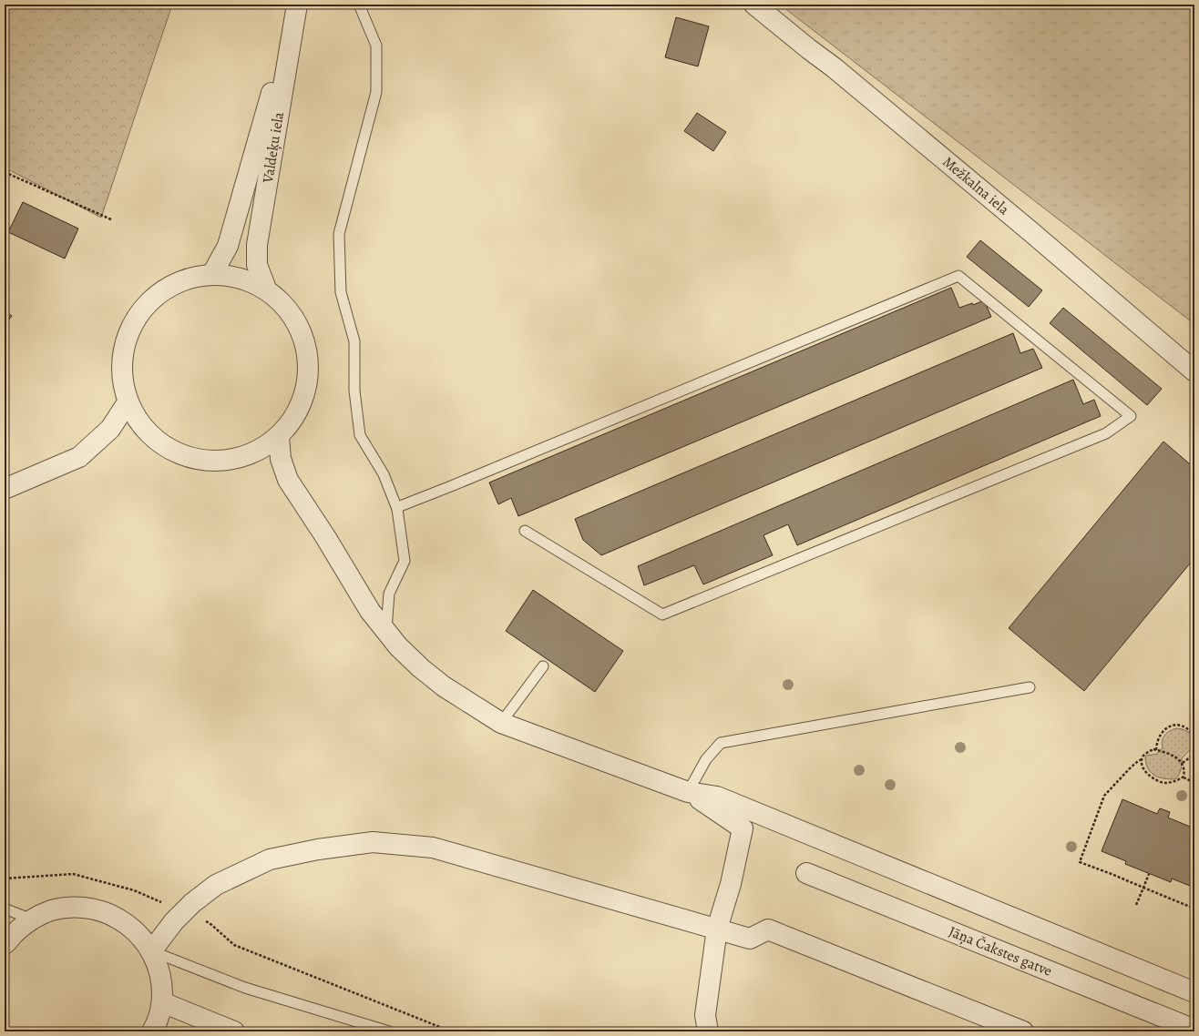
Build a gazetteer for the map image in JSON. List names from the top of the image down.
{
  "streets": {
    "street": ["Valdeķu iela", "Mežkalna iela", "Jāņa Čakstes gatve"]
  }
}
